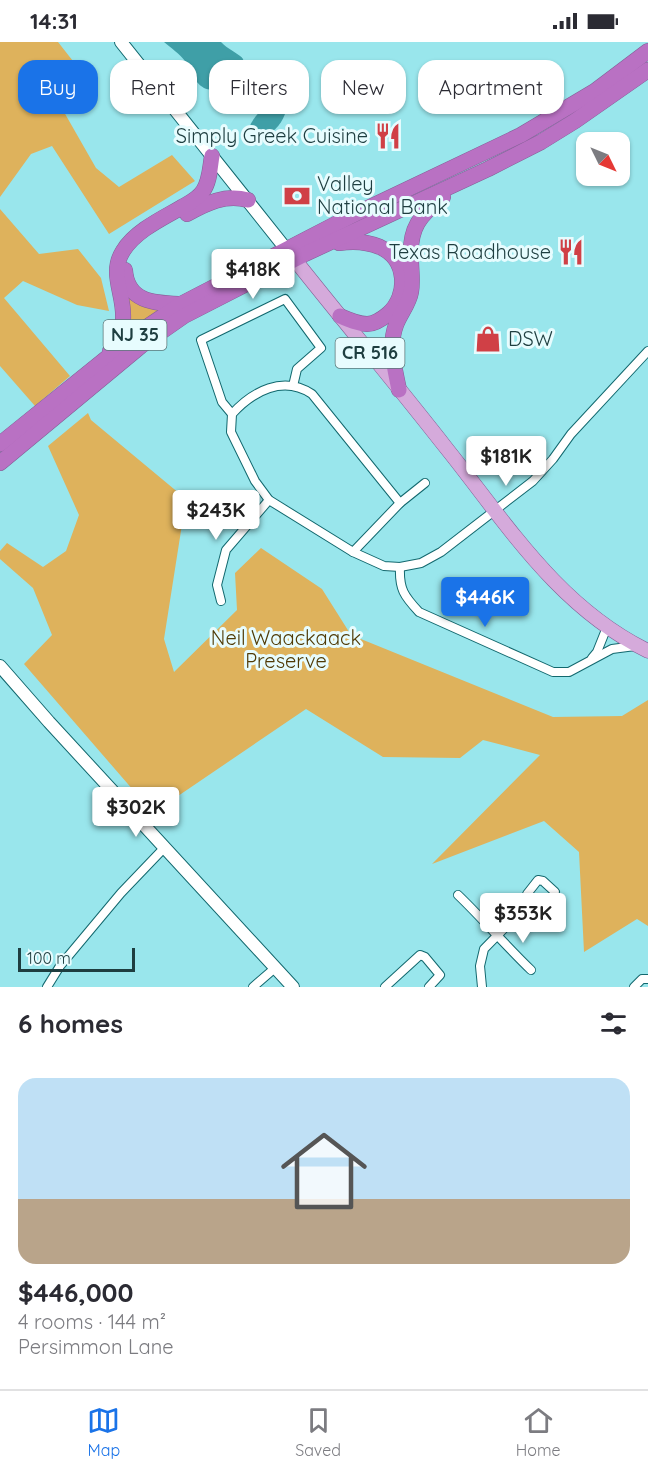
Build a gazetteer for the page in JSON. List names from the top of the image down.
{
  "streets": {
    "highway": ["NJ 35"],
    "main road": ["CR 516"]
  },
  "crossings": [
    ["NJ 35", "CR 516"]
  ],
  "parks": ["Neil Waackaack Preserve"],
  "places": {
    "restaurant": ["Simply Greek Cuisine", "Texas Roadhouse"],
    "bank": ["Valley National Bank"],
    "shop": ["DSW"]
  },
  "scale_bar": "100 m",
  "north": "bottom right",
  "page": {
    "status": "14:31",
    "chip": [
      "Buy",
      "Rent",
      "Filters",
      "New",
      "Apartment"
    ],
    "price": [
      "$418K",
      "$181K",
      "$243K",
      "$446K",
      "$302K",
      "$353K"
    ],
    "scale": "100 m",
    "heading": "6 homes",
    "list": [
      {
        "name": "$446,000",
        "note": "4 rooms · 144 m² · Persimmon Lane"
      }
    ],
    "tabs": ["Map", "Saved", "Home"]
  }
}
